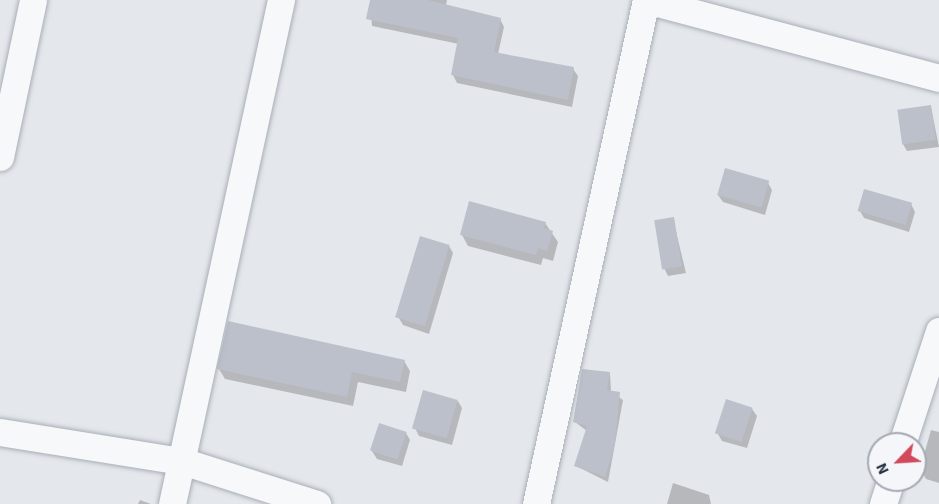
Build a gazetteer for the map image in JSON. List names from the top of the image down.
{
  "north": "bottom left"
}
